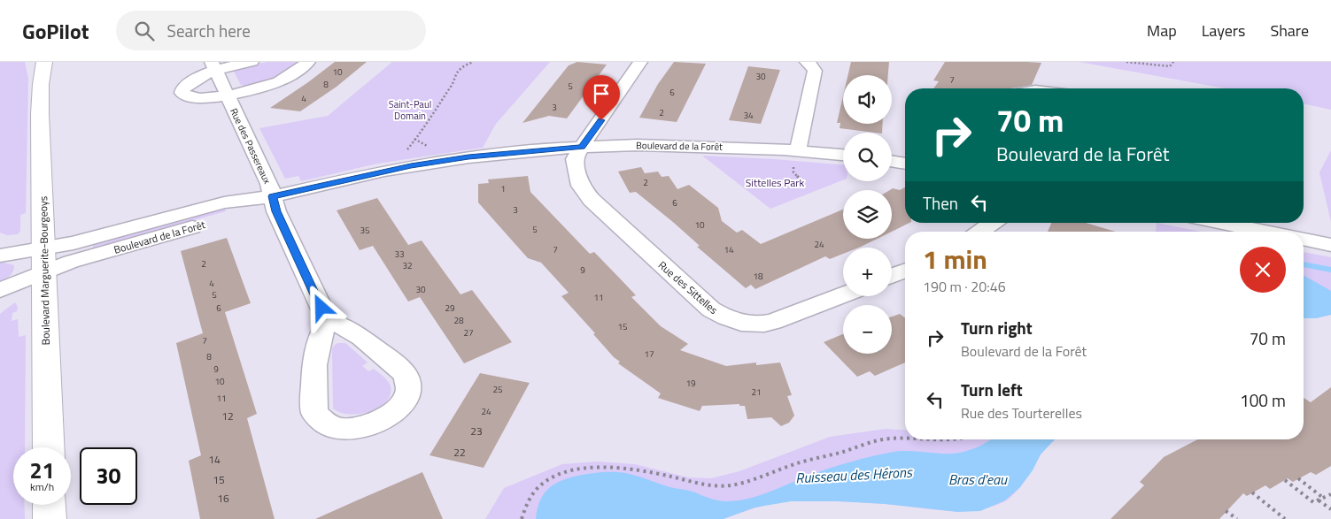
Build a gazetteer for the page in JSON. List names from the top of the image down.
{
  "streets": {
    "street": [
      "Rue des Passereaux",
      "Boulevard de la Forêt",
      "Boulevard Marguerite-Bourgeoys",
      "Rue des Sittelles"
    ]
  },
  "crossings": [
    ["Rue des Passereaux", "Boulevard de la Forêt"],
    ["Boulevard de la Forêt", "Boulevard Marguerite-Bourgeoys"],
    ["Boulevard de la Forêt", "Rue des Sittelles"]
  ],
  "water": ["Ruisseau des Hérons", "Bras d'eau"],
  "parks": ["Saint-Paul Domain", "Sittelles Park"],
  "house_numbers": [
    "10",
    "30",
    "7",
    "8",
    "5",
    "6",
    "4",
    "3",
    "2",
    "34",
    "2",
    "1",
    "6",
    "3",
    "10",
    "5",
    "35",
    "24",
    "7",
    "14",
    "33",
    "2",
    "32",
    "9",
    "18",
    "4",
    "30",
    "5",
    "11",
    "6",
    "29",
    "28",
    "15",
    "27",
    "7",
    "17",
    "8",
    "9",
    "10",
    "19",
    "25",
    "21",
    "11",
    "24",
    "12",
    "23",
    "22",
    "14",
    "15",
    "16"
  ],
  "page": {
    "header": "GoPilot",
    "search": "Search here",
    "nav": ["Map", "Layers", "Share"],
    "map_buttons": ["+", "−"],
    "turn": ["70 m", "Boulevard de la Forêt"],
    "then": "Then",
    "heading": ["1 min", "190 m · 20:46"],
    "list": [
      {
        "name": "Turn right",
        "note": "Boulevard de la Forêt",
        "value": "70 m"
      },
      {
        "name": "Turn left",
        "note": "Rue des Tourterelles",
        "value": "100 m"
      }
    ],
    "speed": "21 km/h",
    "limit": "30"
  }
}
